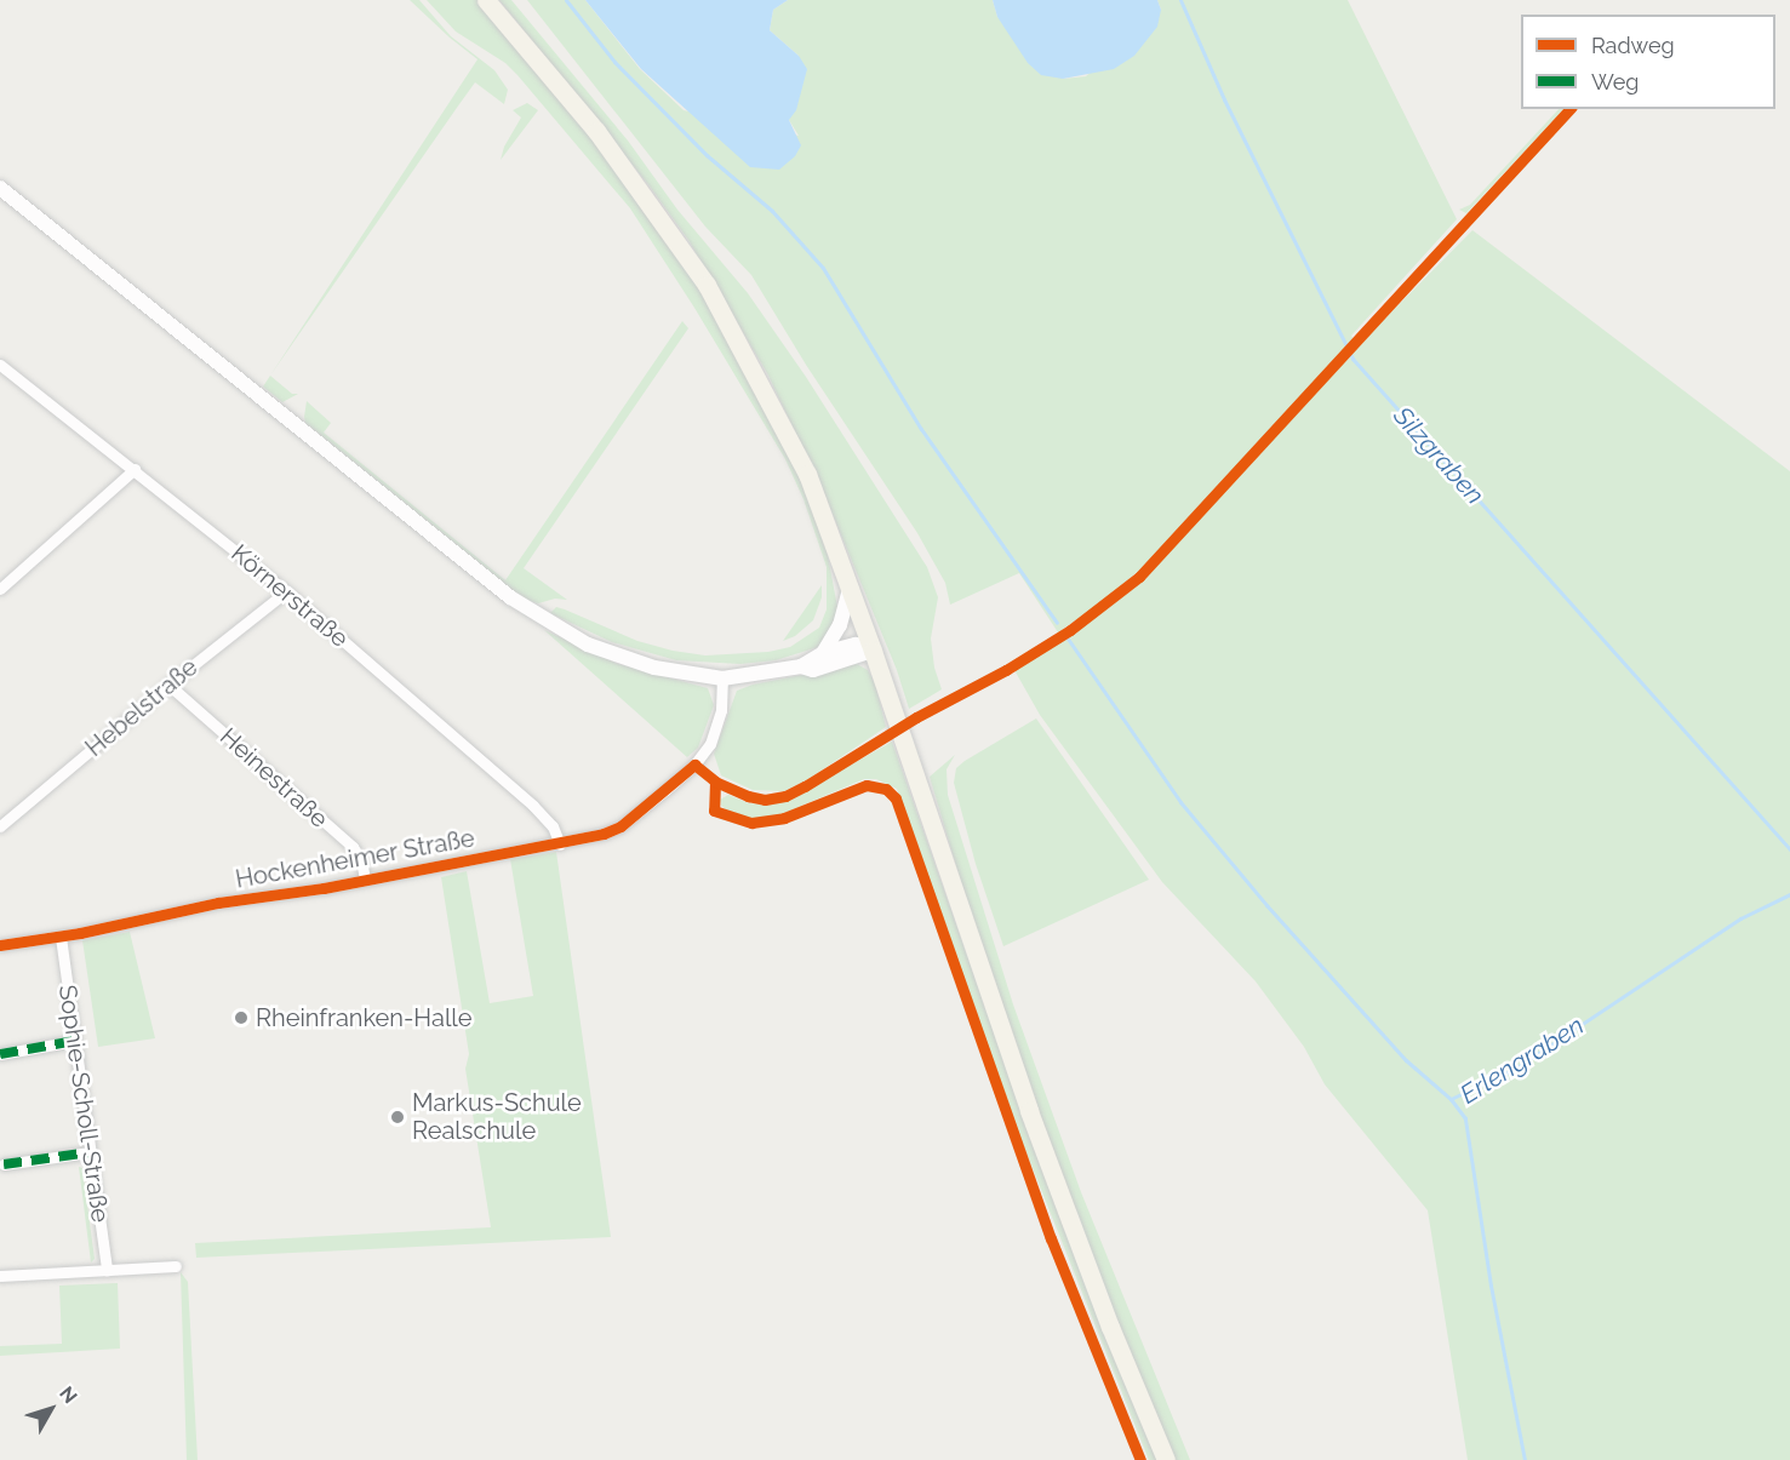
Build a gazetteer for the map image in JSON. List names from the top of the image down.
{
  "streets": {
    "street": [
      "Körnerstraße",
      "Hebelstraße",
      "Heinestraße",
      "Hockenheimer Straße",
      "Sophie-Scholl-Straße"
    ]
  },
  "crossings": [
    ["Körnerstraße", "Hebelstraße"],
    ["Körnerstraße", "Hockenheimer Straße"],
    ["Hebelstraße", "Heinestraße"],
    ["Heinestraße", "Hockenheimer Straße"],
    ["Hockenheimer Straße", "Sophie-Scholl-Straße"]
  ],
  "water": ["Silzgraben", "Erlengraben"],
  "places": ["Rheinfranken-Halle", "Markus-Schule Realschule"],
  "legend": ["Radweg", "Weg"],
  "north": "top right"
}
